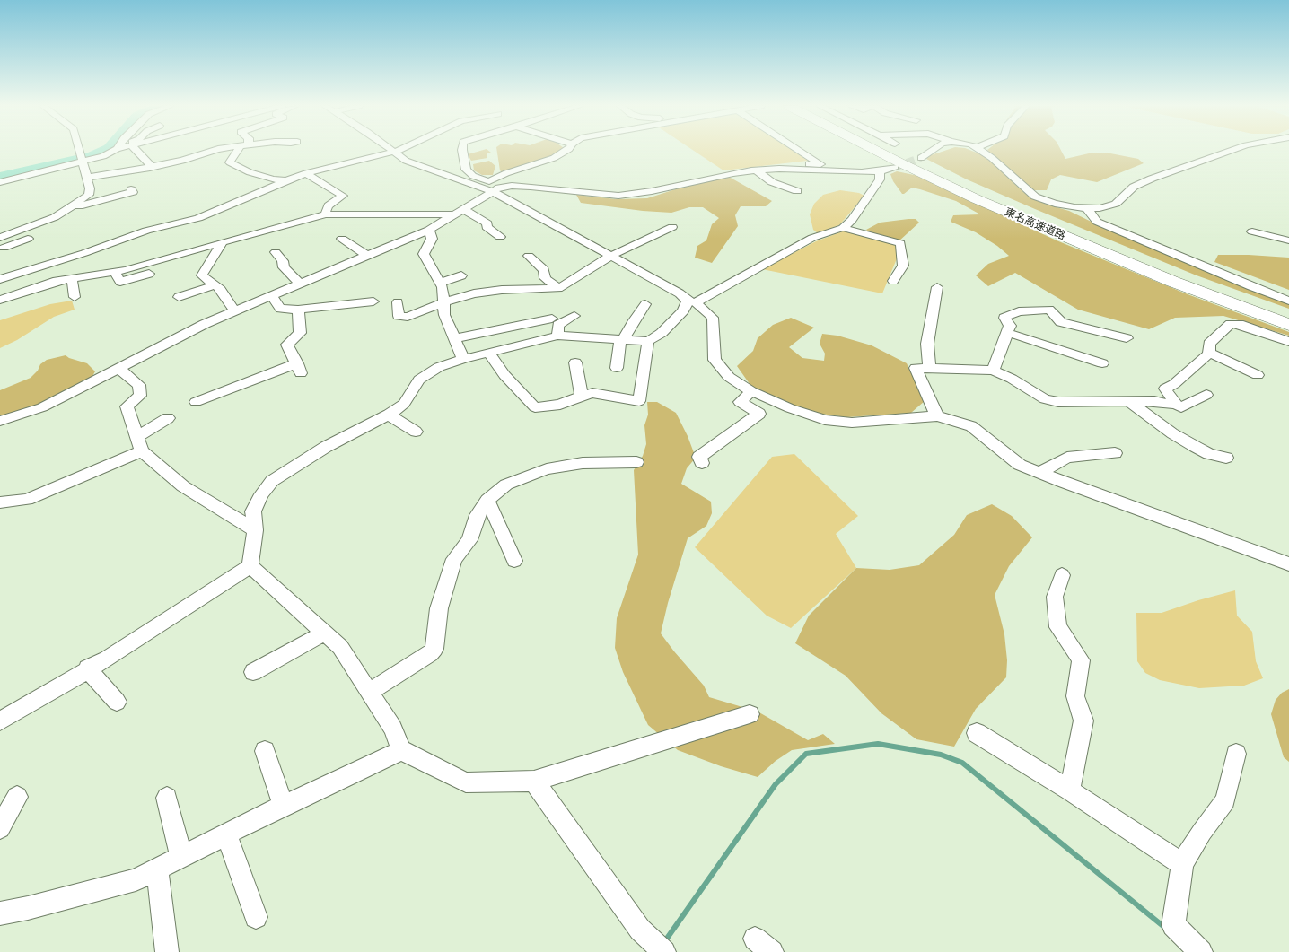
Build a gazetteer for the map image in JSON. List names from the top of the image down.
{
  "streets": {
    "highway": ["東名高速道路"]
  }
}
